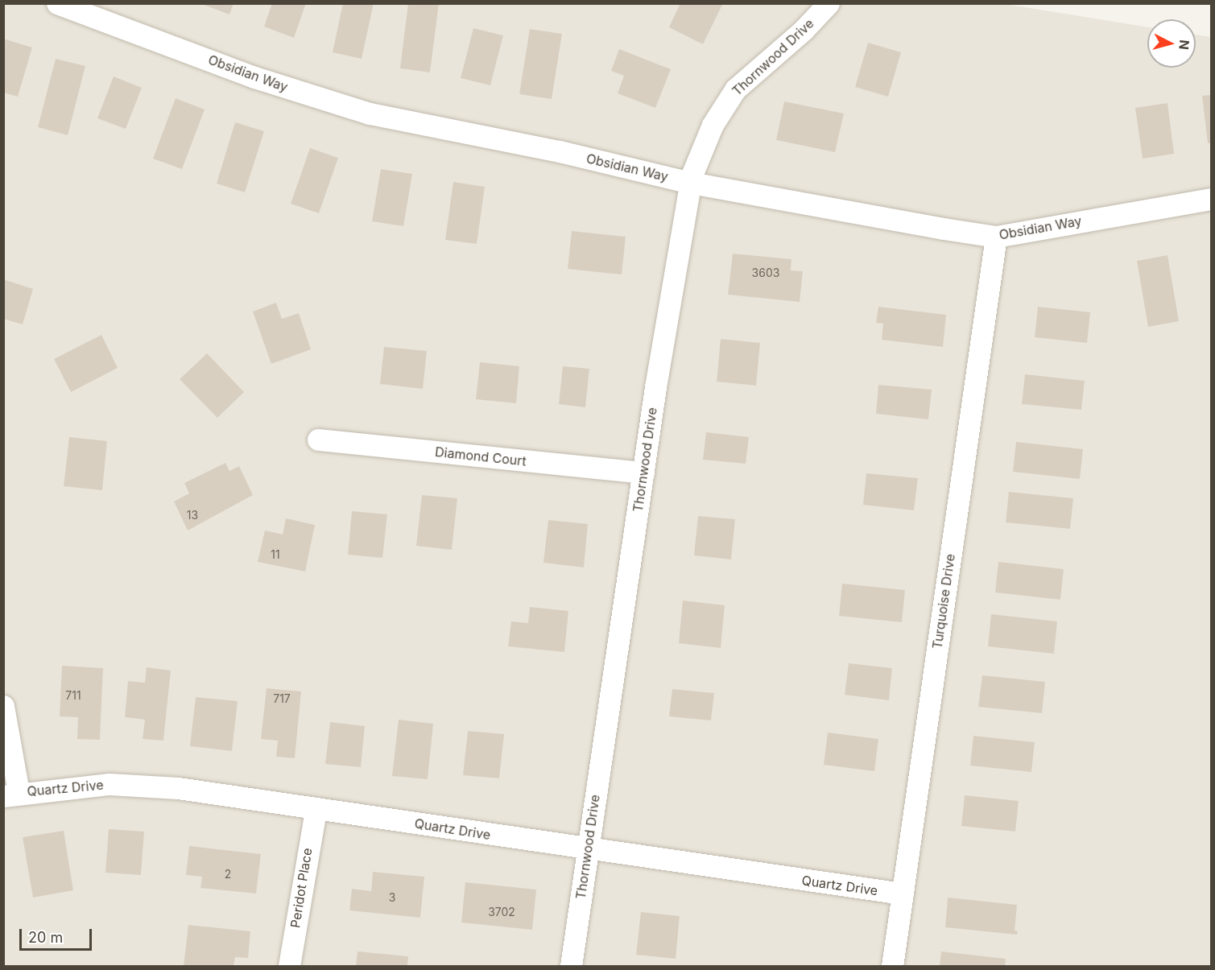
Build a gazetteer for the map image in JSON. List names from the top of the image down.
{
  "streets": {
    "street": [
      "Thornwood Drive",
      "Obsidian Way",
      "Diamond Court",
      "Turquoise Drive",
      "Quartz Drive",
      "Peridot Place"
    ]
  },
  "crossings": [
    ["Thornwood Drive", "Obsidian Way"],
    ["Thornwood Drive", "Diamond Court"],
    ["Thornwood Drive", "Quartz Drive"],
    ["Obsidian Way", "Turquoise Drive"],
    ["Turquoise Drive", "Quartz Drive"],
    ["Quartz Drive", "Peridot Place"]
  ],
  "house_numbers": [
    "3603",
    "13",
    "11",
    "711",
    "717",
    "2",
    "3",
    "3702"
  ],
  "scale_bar": "20 m",
  "north": "right"
}
